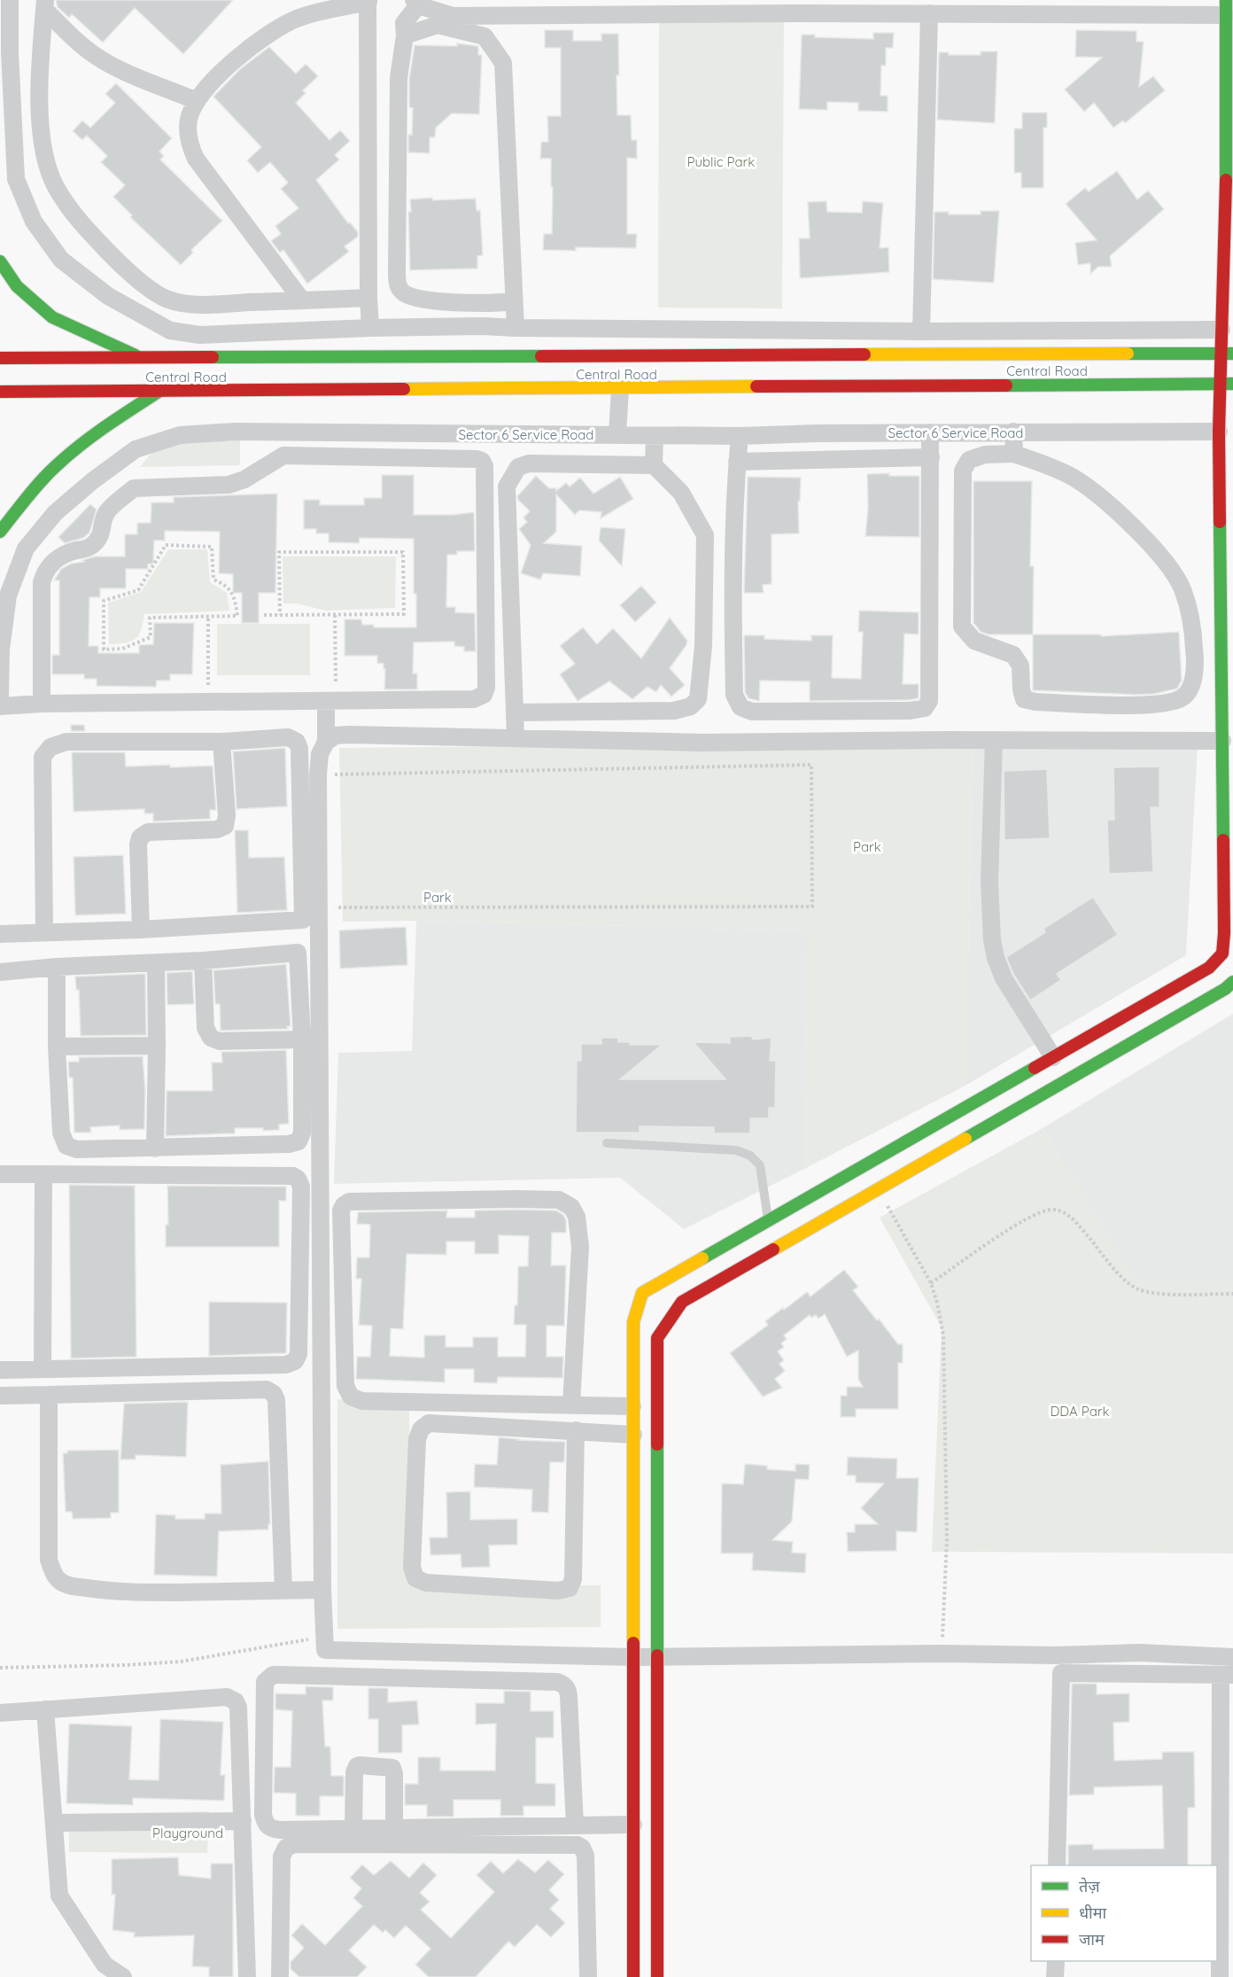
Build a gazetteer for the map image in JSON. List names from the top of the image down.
{
  "streets": {
    "street": ["Central Road", "Sector 6 Service Road"],
    "path": ["Park"]
  },
  "parks": [
    "Public Park",
    "Park",
    "DDA Park",
    "Playground"
  ],
  "legend": ["तेज़", "धीमा", "जाम"]
}
